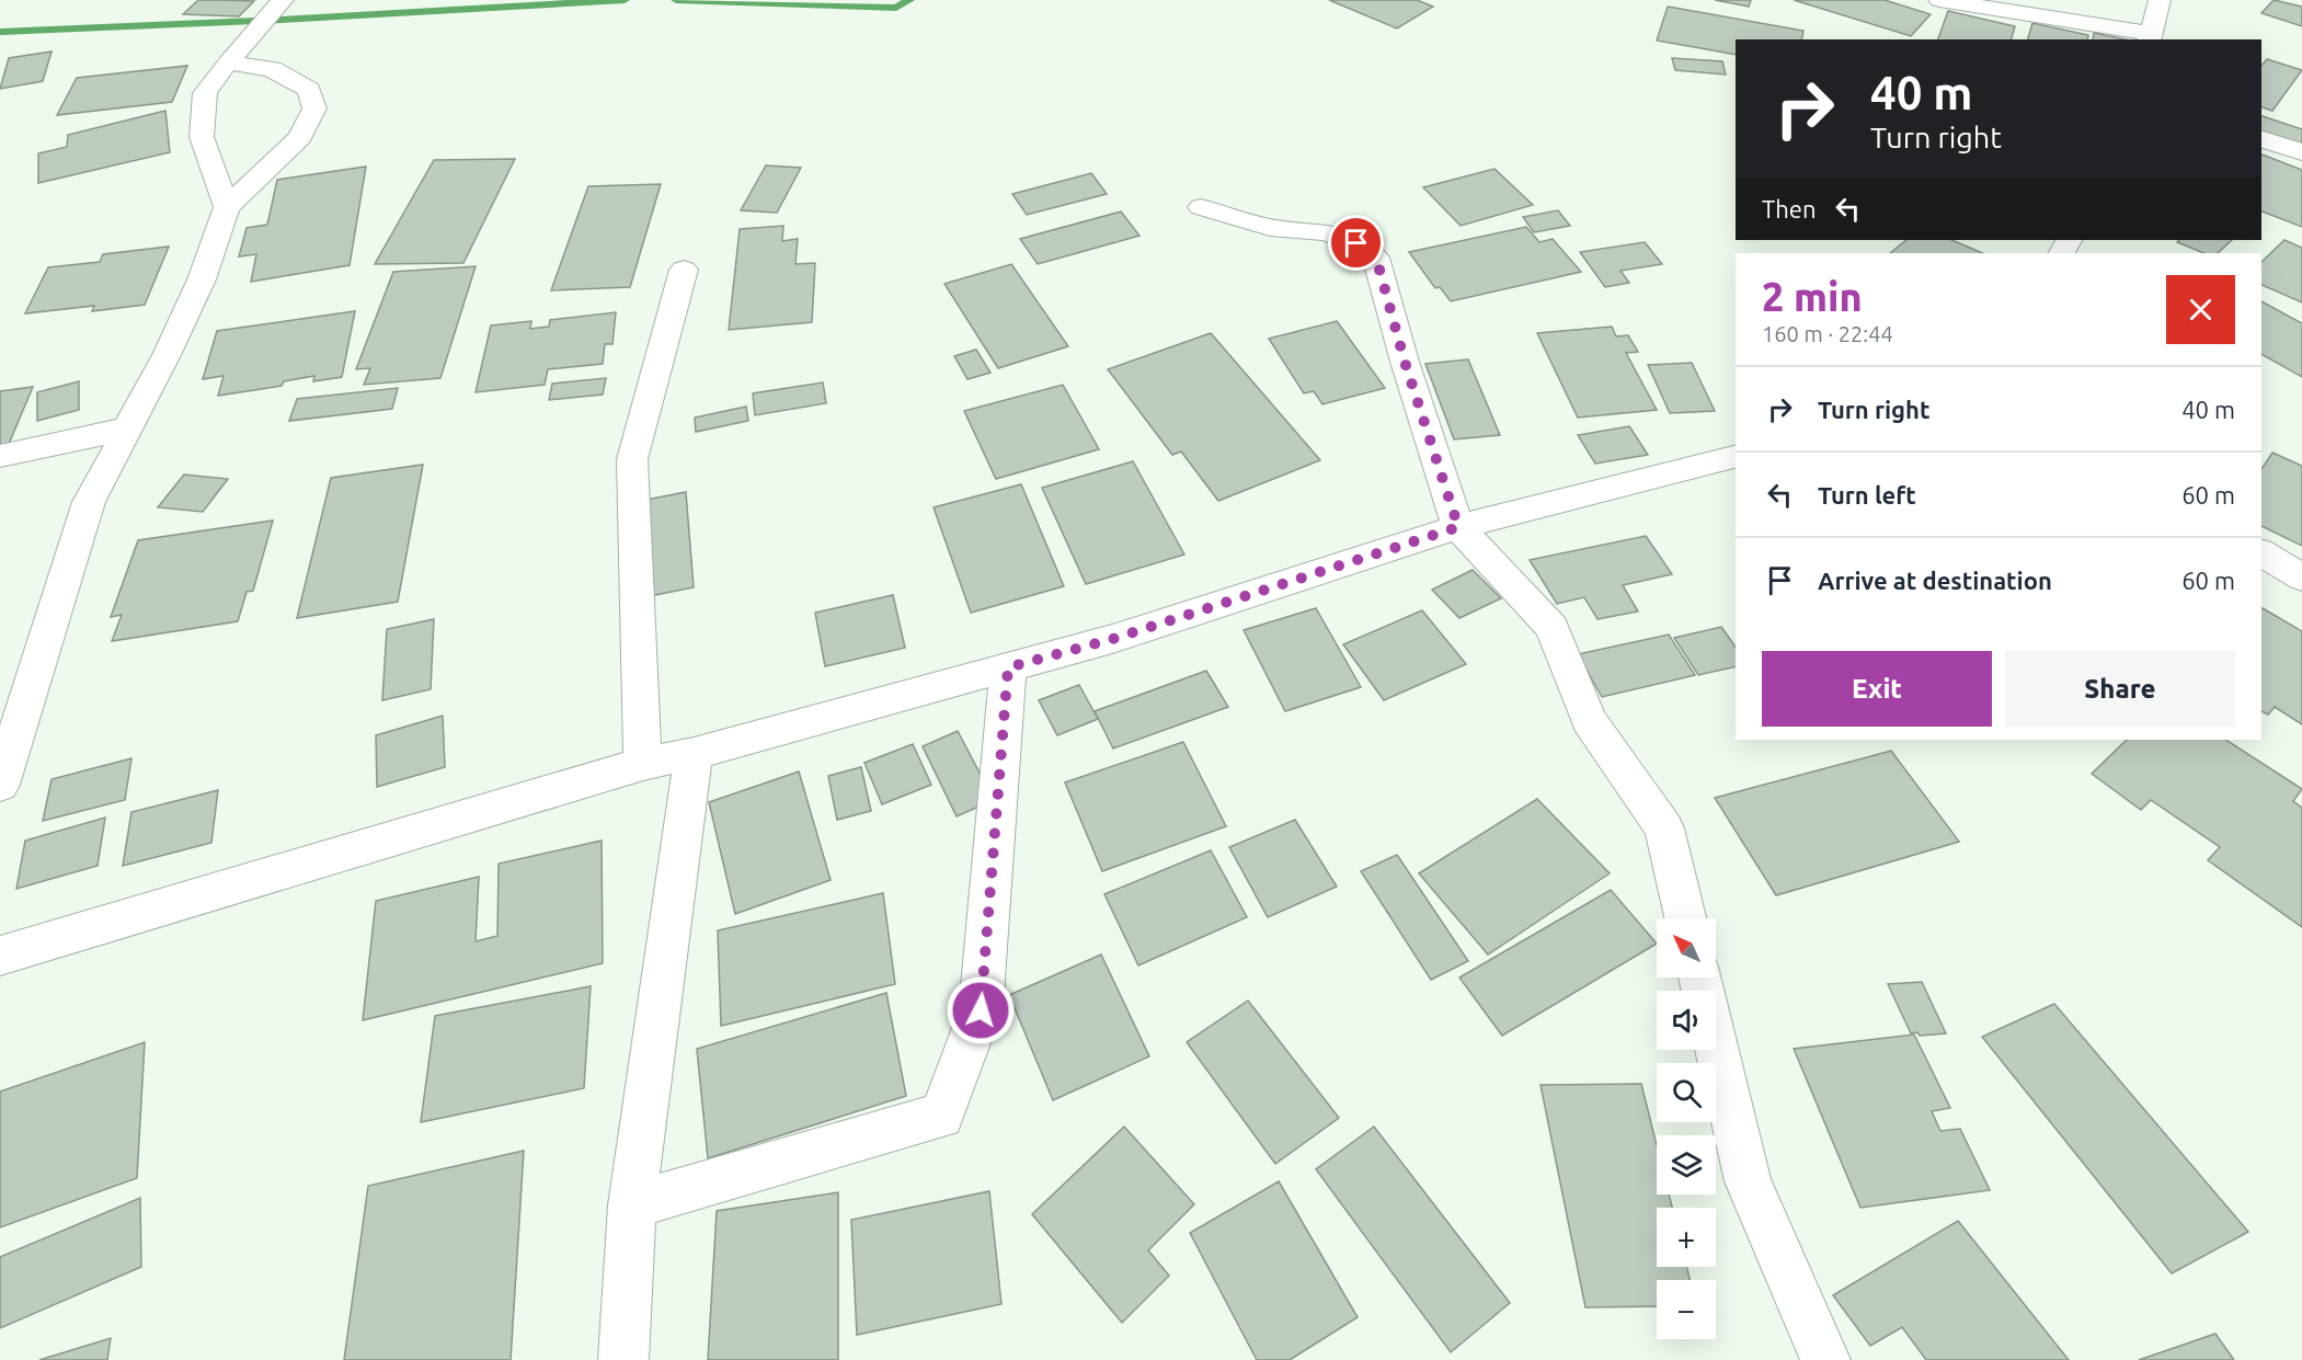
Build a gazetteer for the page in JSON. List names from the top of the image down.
{
  "north": "top left",
  "page": {
    "turn": ["40 m", "Turn right"],
    "then": "Then",
    "heading": ["2 min", "160 m · 22:44"],
    "list": [
      {
        "name": "Turn right",
        "value": "40 m"
      },
      {
        "name": "Turn left",
        "value": "60 m"
      },
      {
        "name": "Arrive at destination",
        "value": "60 m"
      }
    ],
    "buttons": ["Exit", "Share"],
    "map_buttons": ["+", "−"]
  }
}
